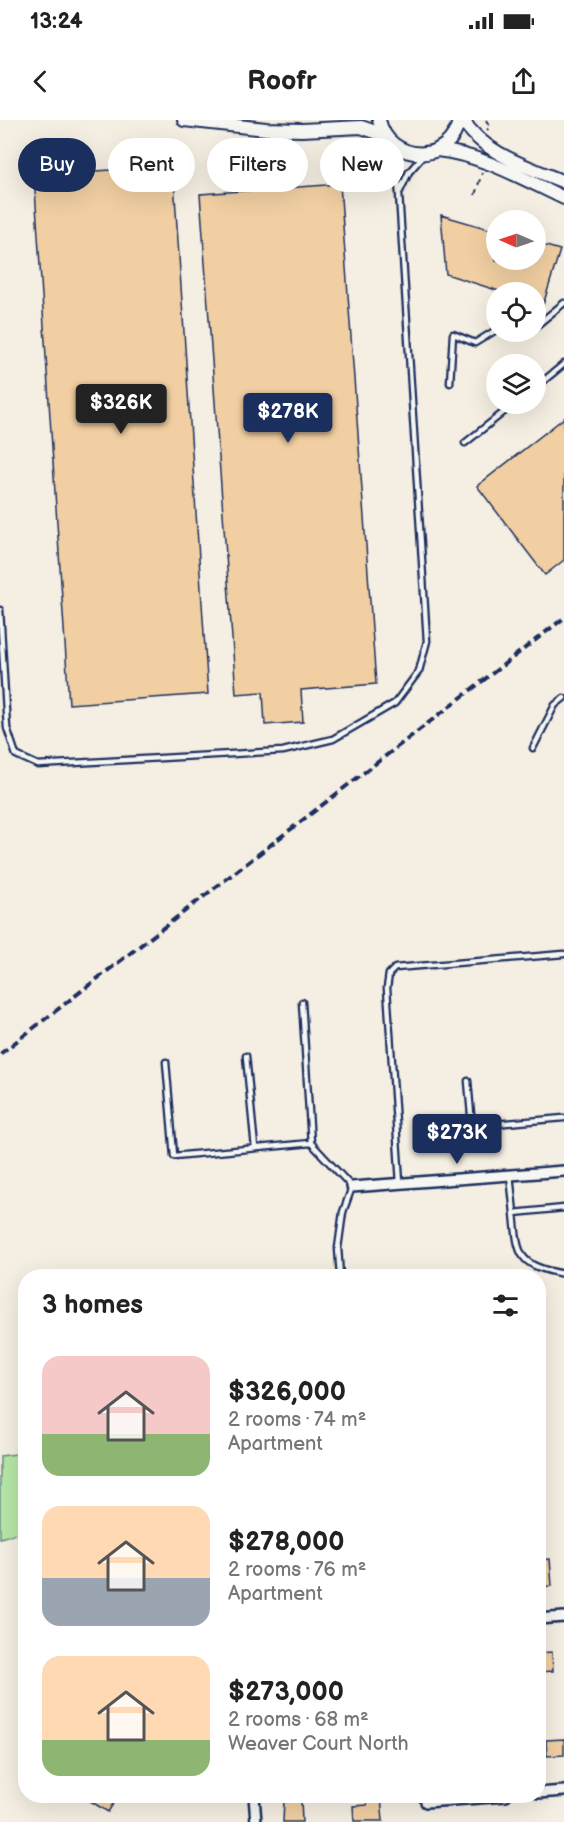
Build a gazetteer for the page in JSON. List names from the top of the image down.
{
  "north": "left",
  "page": {
    "status": "13:24",
    "header": "Roofr",
    "chip": [
      "Buy",
      "Rent",
      "Filters",
      "New"
    ],
    "price": ["$326K", "$278K", "$273K"],
    "heading": "3 homes",
    "list": [
      {
        "name": "$326,000",
        "note": "2 rooms · 74 m² · Apartment"
      },
      {
        "name": "$278,000",
        "note": "2 rooms · 76 m² · Apartment"
      },
      {
        "name": "$273,000",
        "note": "2 rooms · 68 m² · Weaver Court North"
      }
    ]
  }
}
